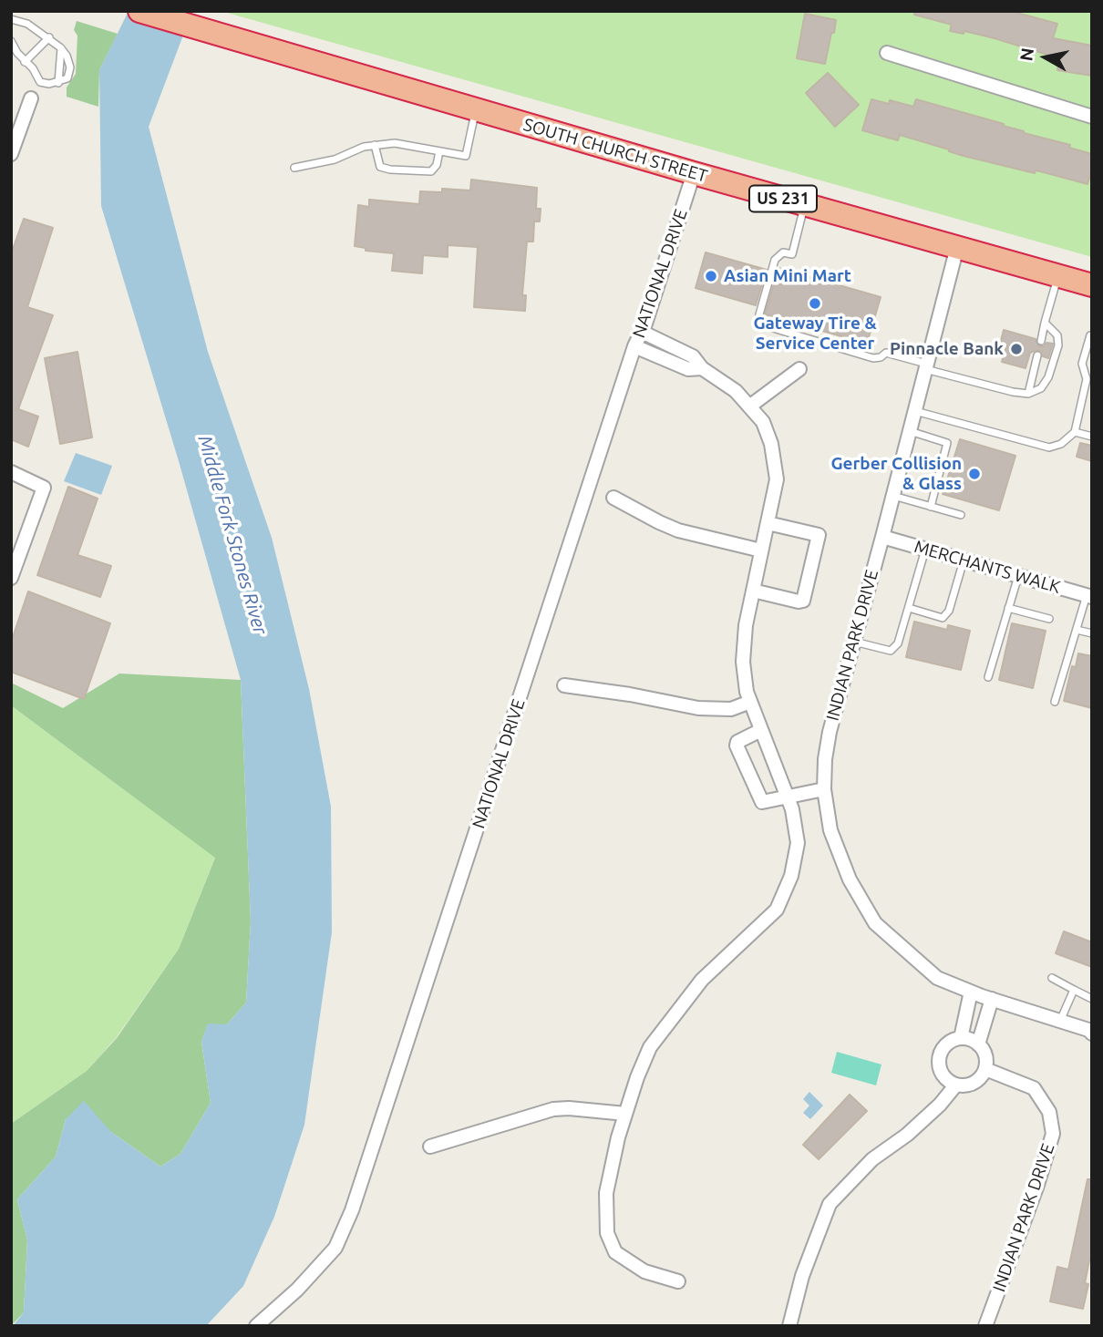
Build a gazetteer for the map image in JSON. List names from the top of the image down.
{
  "streets": {
    "highway": ["SOUTH CHURCH STREET", "US 231"],
    "street": ["NATIONAL DRIVE", "MERCHANTS WALK", "INDIAN PARK DRIVE"]
  },
  "crossings": [
    ["SOUTH CHURCH STREET", "NATIONAL DRIVE"],
    ["SOUTH CHURCH STREET", "INDIAN PARK DRIVE"],
    ["MERCHANTS WALK", "INDIAN PARK DRIVE"]
  ],
  "water": ["Middle Fork Stones River"],
  "places": [
    "Asian Mini Mart",
    "Gateway Tire & Service Center",
    "Pinnacle Bank",
    "Gerber Collision & Glass"
  ],
  "north": "left"
}
